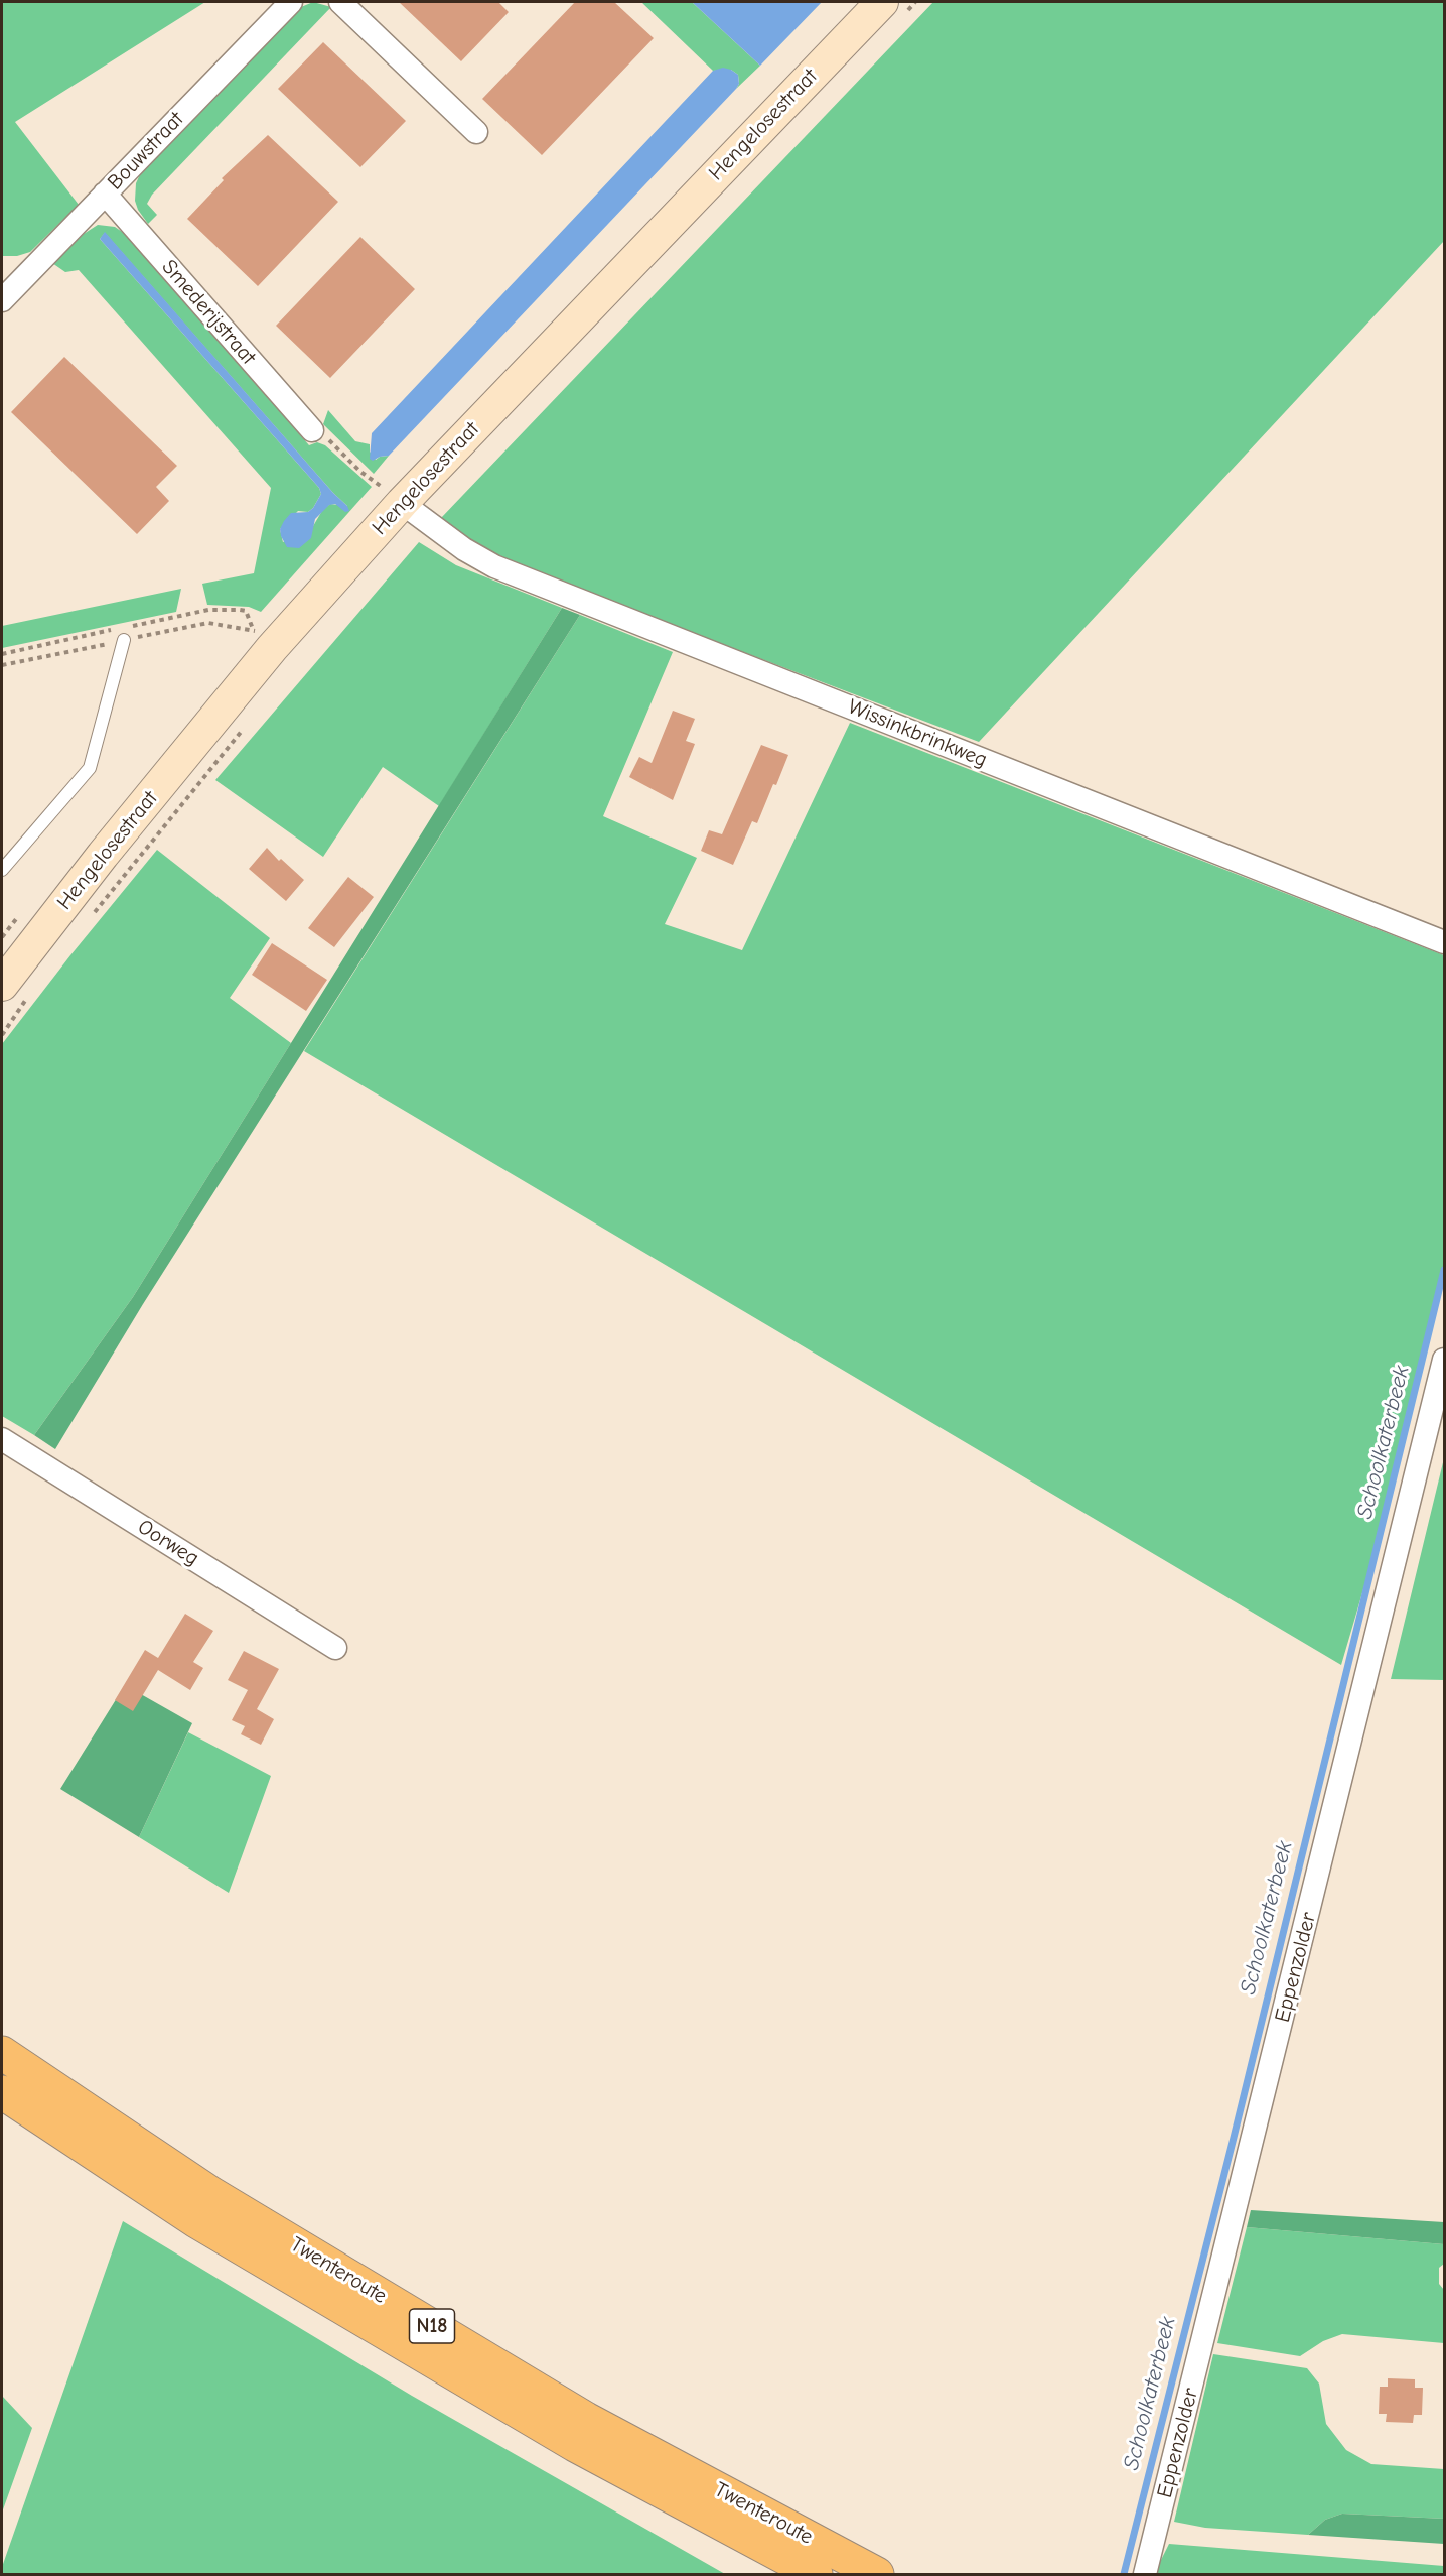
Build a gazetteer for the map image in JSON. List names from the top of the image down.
{
  "streets": {
    "highway": ["Twenteroute", "N18"],
    "main road": ["Hengelosestraat"],
    "street": [
      "Bouwstraat",
      "Smederijstraat",
      "Wissinkbrinkweg",
      "Oorweg",
      "Eppenzolder"
    ]
  },
  "crossings": [
    ["Hengelosestraat", "Wissinkbrinkweg"],
    ["Bouwstraat", "Smederijstraat"]
  ],
  "water": ["Schoolkaterbeek"]
}
